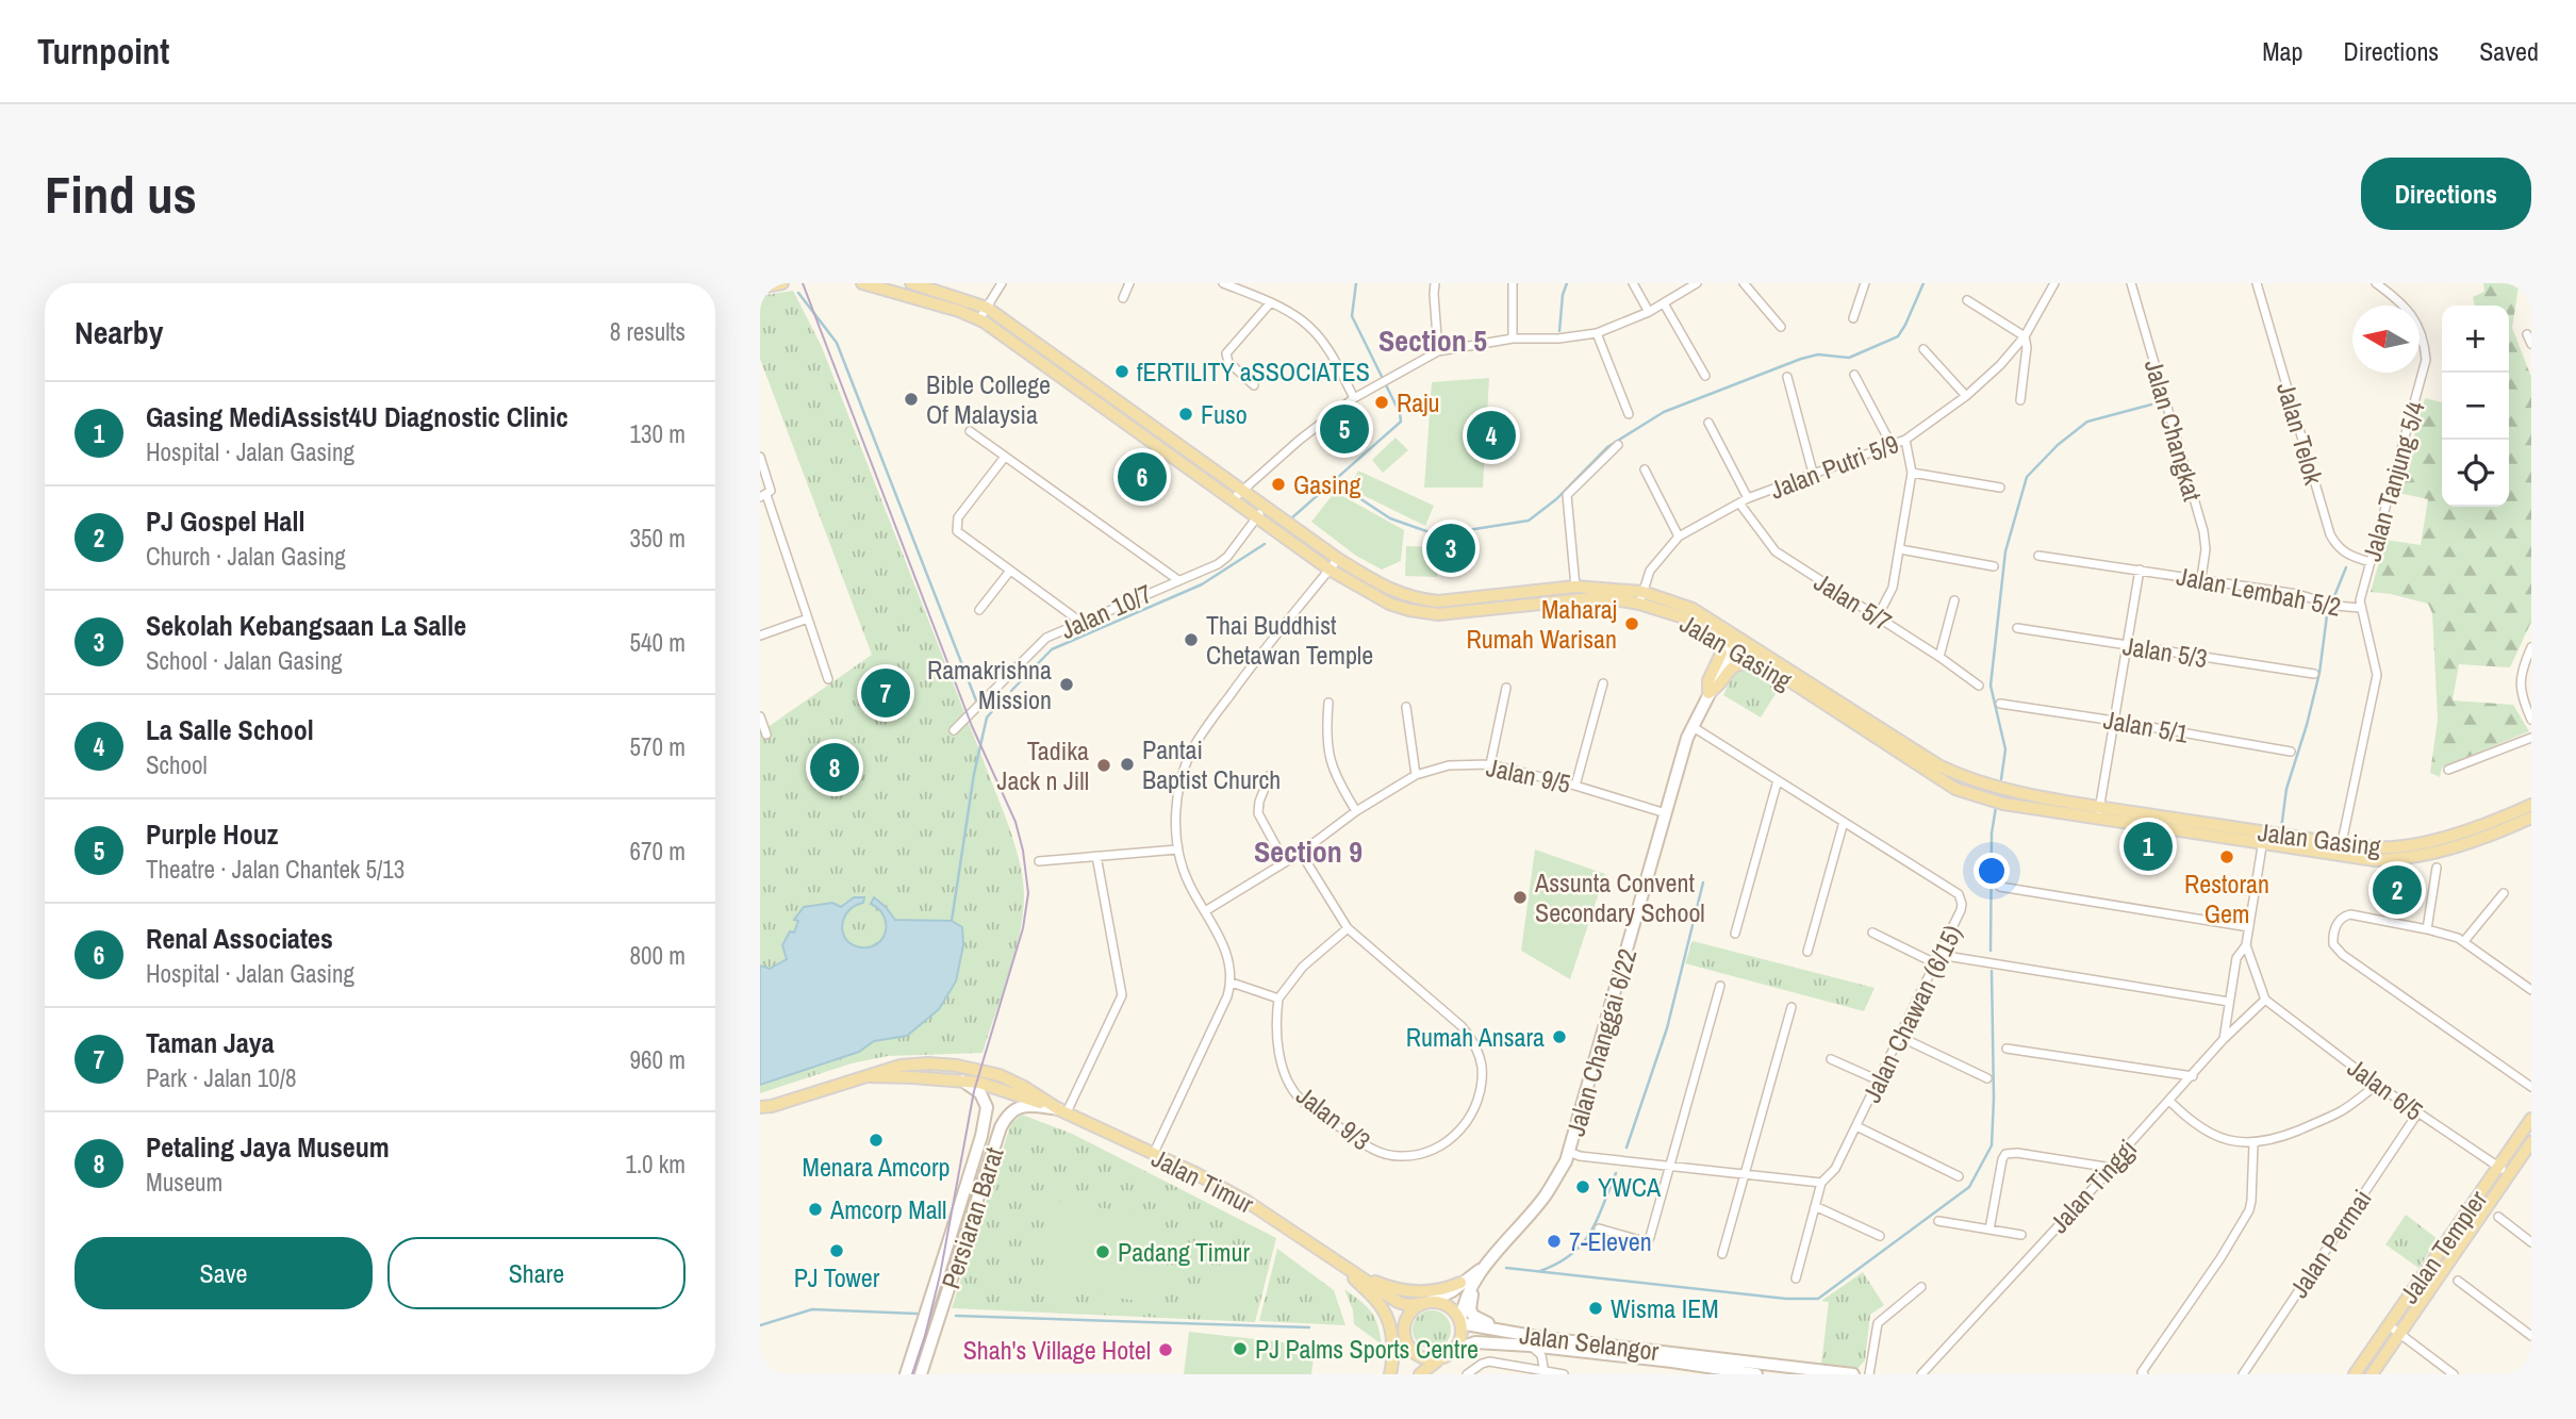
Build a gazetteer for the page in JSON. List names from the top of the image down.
{
  "streets": {
    "main road": ["Jalan Gasing", "Jalan Timur", "Jalan Templer"],
    "street": [
      "Jalan Changkat",
      "Jalan Telok",
      "Jalan Putri 5/9",
      "Jalan Tanjung 5/4",
      "Jalan Lembah 5/2",
      "Jalan 5/7",
      "Jalan 10/7",
      "Jalan 5/3",
      "Jalan 5/1",
      "Jalan 9/5",
      "Jalan Chawan (6/15)",
      "Jalan Changgai 6/22",
      "Jalan 6/5",
      "Jalan 9/3",
      "Jalan Tinggi",
      "Persiaran Barat",
      "Jalan Permai",
      "Jalan Selangor"
    ]
  },
  "crossings": [
    ["Jalan Changkat", "Jalan Lembah 5/2"],
    ["Jalan Telok", "Jalan Tanjung 5/4"],
    ["Jalan Putri 5/9", "Jalan 5/7"],
    ["Jalan Putri 5/9", "Jalan Gasing"],
    ["Jalan Tanjung 5/4", "Jalan Lembah 5/2"],
    ["Jalan Lembah 5/2", "Jalan Gasing"],
    ["Jalan 10/7", "Jalan Gasing"],
    ["Jalan Gasing", "Jalan Changgai 6/22"],
    ["Jalan 9/5", "Jalan Changgai 6/22"],
    ["Jalan 9/5", "Jalan 9/3"],
    ["Jalan Chawan (6/15)", "Jalan Changgai 6/22"],
    ["Jalan Changgai 6/22", "Jalan Timur"],
    ["Jalan Changgai 6/22", "Jalan Selangor"],
    ["Jalan 6/5", "Jalan Tinggi"],
    ["Jalan 6/5", "Jalan Permai"],
    ["Jalan 6/5", "Jalan Templer"],
    ["Jalan Timur", "Persiaran Barat"],
    ["Jalan Timur", "Jalan Selangor"]
  ],
  "districts": ["Section 5", "Section 9"],
  "places": [
    "fERTILITY aSSOCIATES",
    "Bible College Of Malaysia",
    "Raju",
    "Fuso",
    "Gasing",
    "Maharaj Rumah Warisan",
    "Thai Buddhist Chetawan Temple",
    "Ramakrishna Mission",
    "Pantai Baptist Church",
    "Tadika Jack n Jill",
    "Restoran Gem",
    "Assunta Convent Secondary School",
    "Rumah Ansara",
    "Menara Amcorp",
    "YWCA",
    "Amcorp Mall",
    "7-Eleven",
    "PJ Tower",
    "Padang Timur",
    "Wisma IEM",
    "PJ Palms Sports Centre",
    "Shah's Village Hotel"
  ],
  "north": "left",
  "page": {
    "header": "Turnpoint",
    "nav": ["Map", "Directions", "Saved"],
    "buttons": [
      "Directions",
      ["Save", "Share"]
    ],
    "title": "Find us",
    "heading": ["Nearby", "8 results"],
    "map_buttons": ["+", "−"],
    "list": [
      {
        "mark": "1",
        "name": "Gasing MediAssist4U Diagnostic Clinic",
        "note": "Hospital · Jalan Gasing",
        "value": "130 m"
      },
      {
        "mark": "2",
        "name": "PJ Gospel Hall",
        "note": "Church · Jalan Gasing",
        "value": "350 m"
      },
      {
        "mark": "3",
        "name": "Sekolah Kebangsaan La Salle",
        "note": "School · Jalan Gasing",
        "value": "540 m"
      },
      {
        "mark": "4",
        "name": "La Salle School",
        "note": "School",
        "value": "570 m"
      },
      {
        "mark": "5",
        "name": "Purple Houz",
        "note": "Theatre · Jalan Chantek 5/13",
        "value": "670 m"
      },
      {
        "mark": "6",
        "name": "Renal Associates",
        "note": "Hospital · Jalan Gasing",
        "value": "800 m"
      },
      {
        "mark": "7",
        "name": "Taman Jaya",
        "note": "Park · Jalan 10/8",
        "value": "960 m"
      },
      {
        "mark": "8",
        "name": "Petaling Jaya Museum",
        "note": "Museum",
        "value": "1.0 km"
      }
    ],
    "pins": [
      "5",
      "4",
      "6",
      "3",
      "7",
      "8",
      "1",
      "2"
    ]
  }
}
